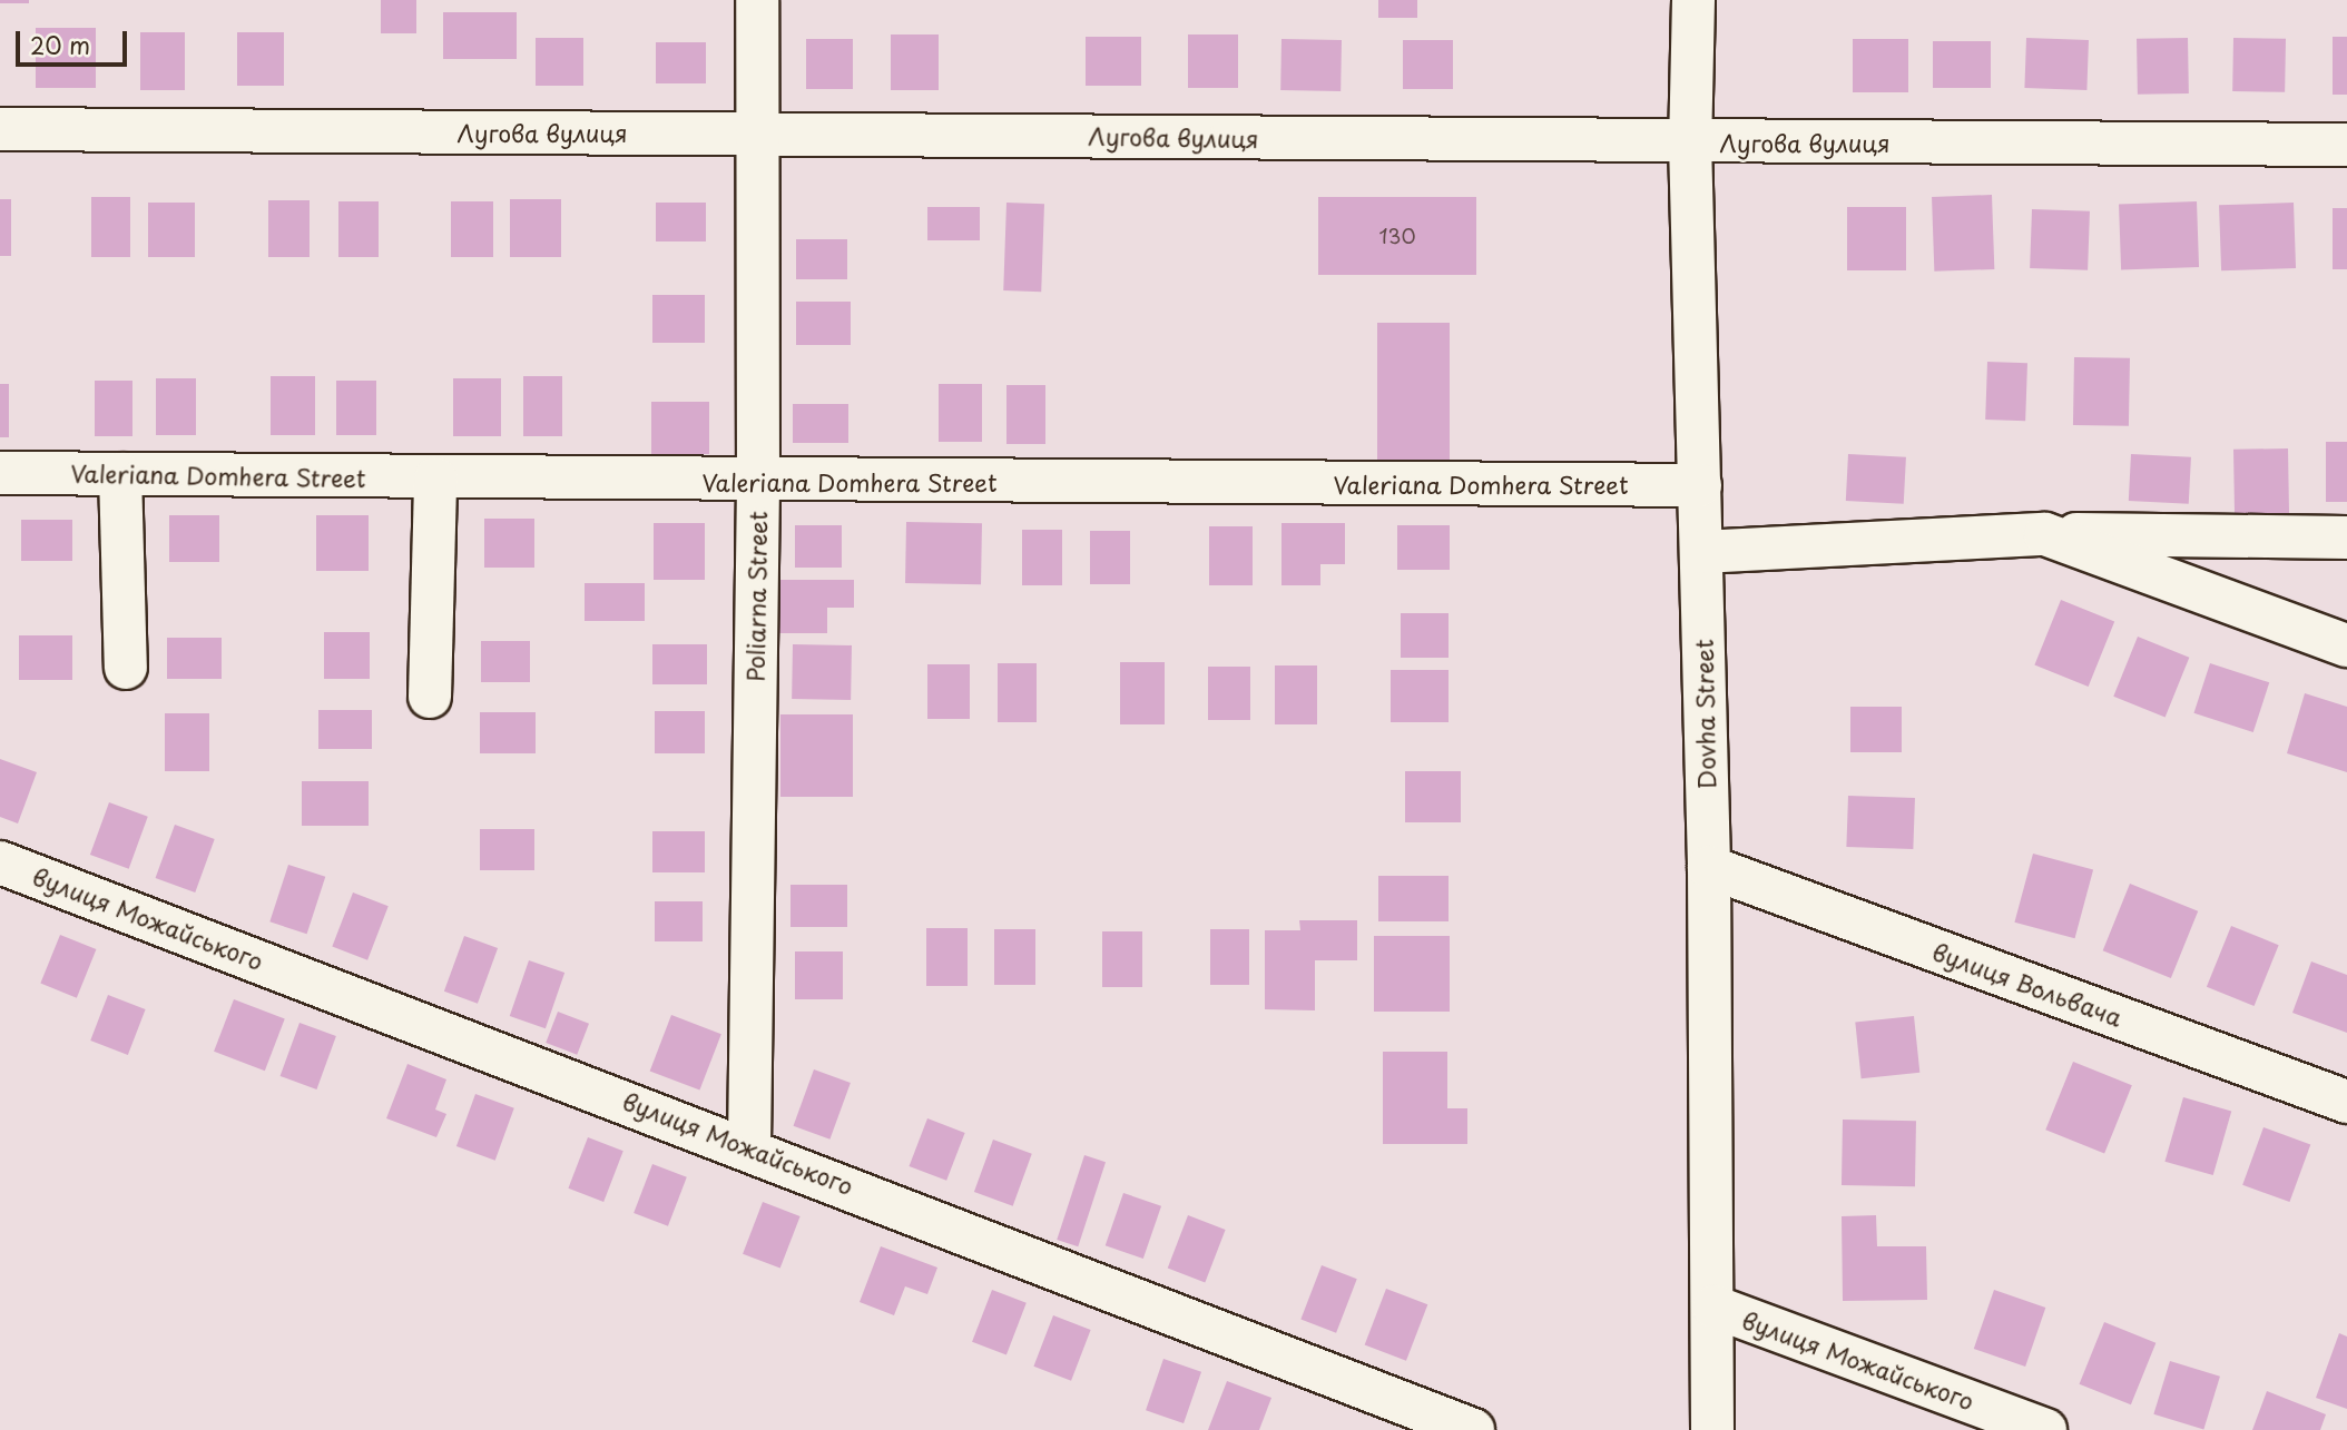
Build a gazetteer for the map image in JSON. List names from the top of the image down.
{
  "streets": {
    "street": [
      "Лугова вулиця",
      "Valeriana Domhera Street",
      "Poliarna Street",
      "Dovha Street",
      "вулиця Можайського",
      "вулиця Вольвача"
    ]
  },
  "crossings": [
    ["Лугова вулиця", "Poliarna Street"],
    ["Лугова вулиця", "Dovha Street"],
    ["Valeriana Domhera Street", "Poliarna Street"],
    ["Valeriana Domhera Street", "Dovha Street"],
    ["Poliarna Street", "вулиця Можайського"],
    ["Dovha Street", "вулиця Можайського"],
    ["Dovha Street", "вулиця Вольвача"]
  ],
  "house_numbers": ["130"],
  "scale_bar": "20 m"
}
